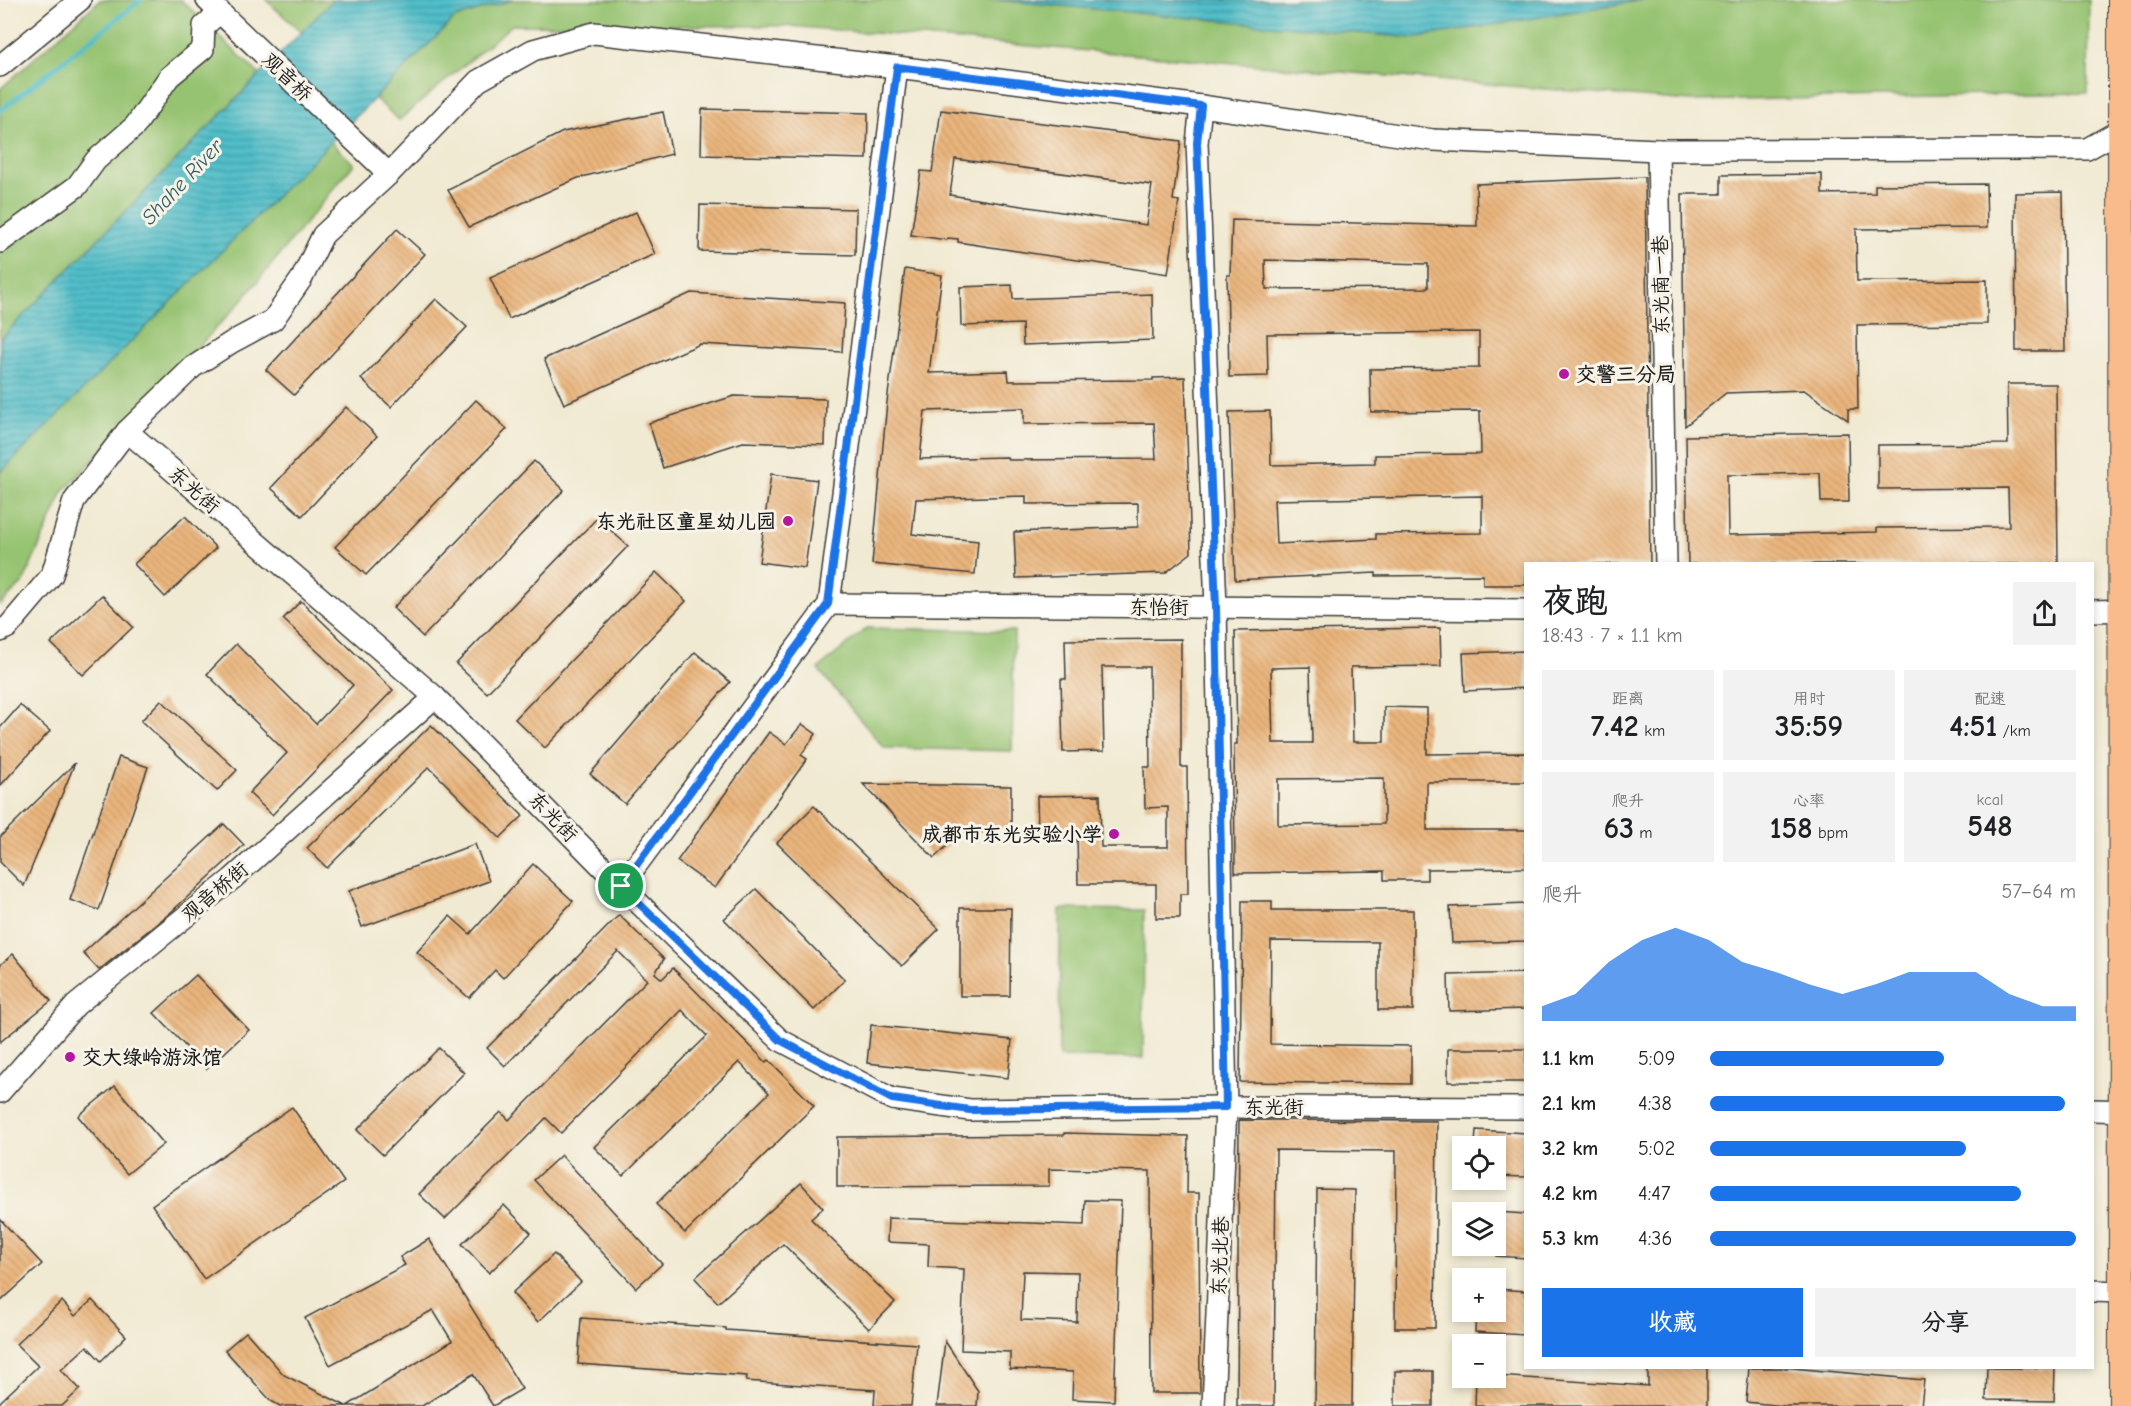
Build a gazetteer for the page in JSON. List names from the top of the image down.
{
  "streets": {
    "street": [
      "观音桥",
      "东光南一巷",
      "东光街",
      "东怡街",
      "观音桥街",
      "东光北巷"
    ]
  },
  "crossings": [
    ["东光街", "观音桥街"],
    ["东光街", "东光北巷"],
    ["东怡街", "东光北巷"]
  ],
  "water": ["Shahe River"],
  "places": [
    "交警三分局",
    "东光社区童星幼儿园",
    "成都市东光实验小学",
    "交大绿岭游泳馆"
  ],
  "page": {
    "heading": ["夜跑", "18:43 · 7 × 1.1 km"],
    "stats": [
      ["距离", "7.42 km"],
      ["用时", "35:59"],
      ["配速", "4:51 /km"],
      ["爬升", "63 m"],
      ["心率", "158 bpm"],
      ["kcal", "548"]
    ],
    "chart": ["爬升", "57–64 m"],
    "list": [
      {
        "name": "1.1 km",
        "note": "5:09"
      },
      {
        "name": "2.1 km",
        "note": "4:38"
      },
      {
        "name": "3.2 km",
        "note": "5:02"
      },
      {
        "name": "4.2 km",
        "note": "4:47"
      },
      {
        "name": "5.3 km",
        "note": "4:36"
      }
    ],
    "map_buttons": ["+", "−"],
    "buttons": ["收藏", "分享"]
  }
}
